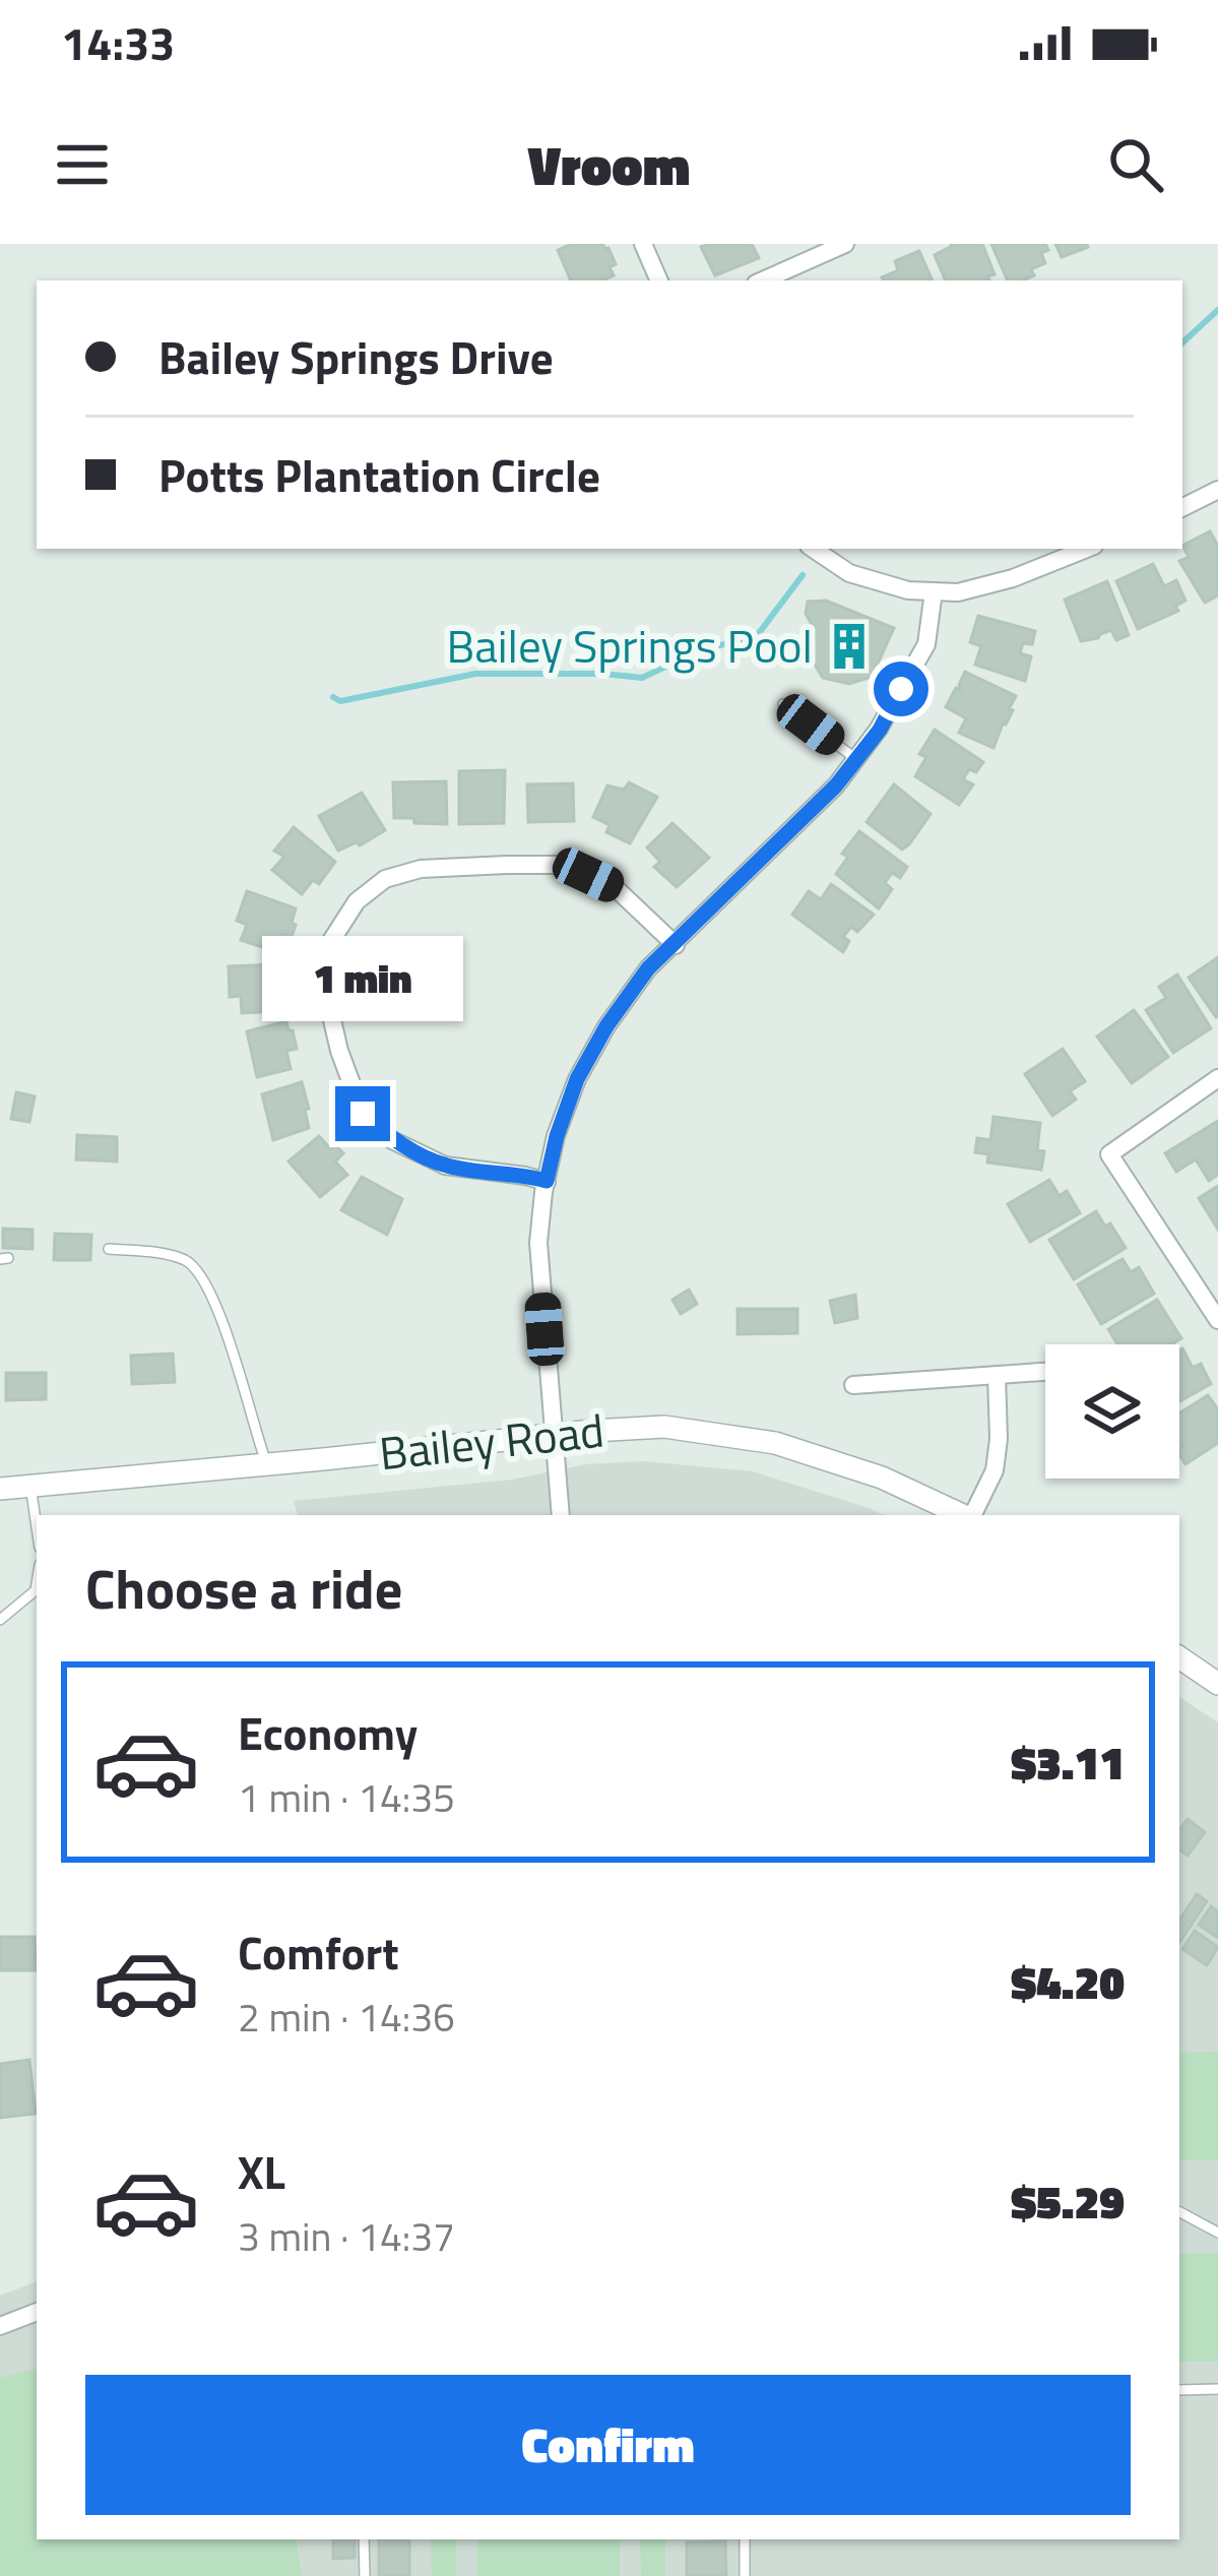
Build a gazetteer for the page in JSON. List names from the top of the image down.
{
  "streets": {
    "street": ["Bailey Road"]
  },
  "places": {
    "building": ["Bailey Springs Pool"]
  },
  "page": {
    "status": "14:33",
    "header": "Vroom",
    "banner": ["Bailey Springs Drive", "Potts Plantation Circle"],
    "bubble": "1 min",
    "heading": "Choose a ride",
    "list": [
      {
        "name": "Economy",
        "note": "1 min · 14:35",
        "value": "$3.11"
      },
      {
        "name": "Comfort",
        "note": "2 min · 14:36",
        "value": "$4.20"
      },
      {
        "name": "XL",
        "note": "3 min · 14:37",
        "value": "$5.29"
      }
    ],
    "buttons": "Confirm"
  }
}
